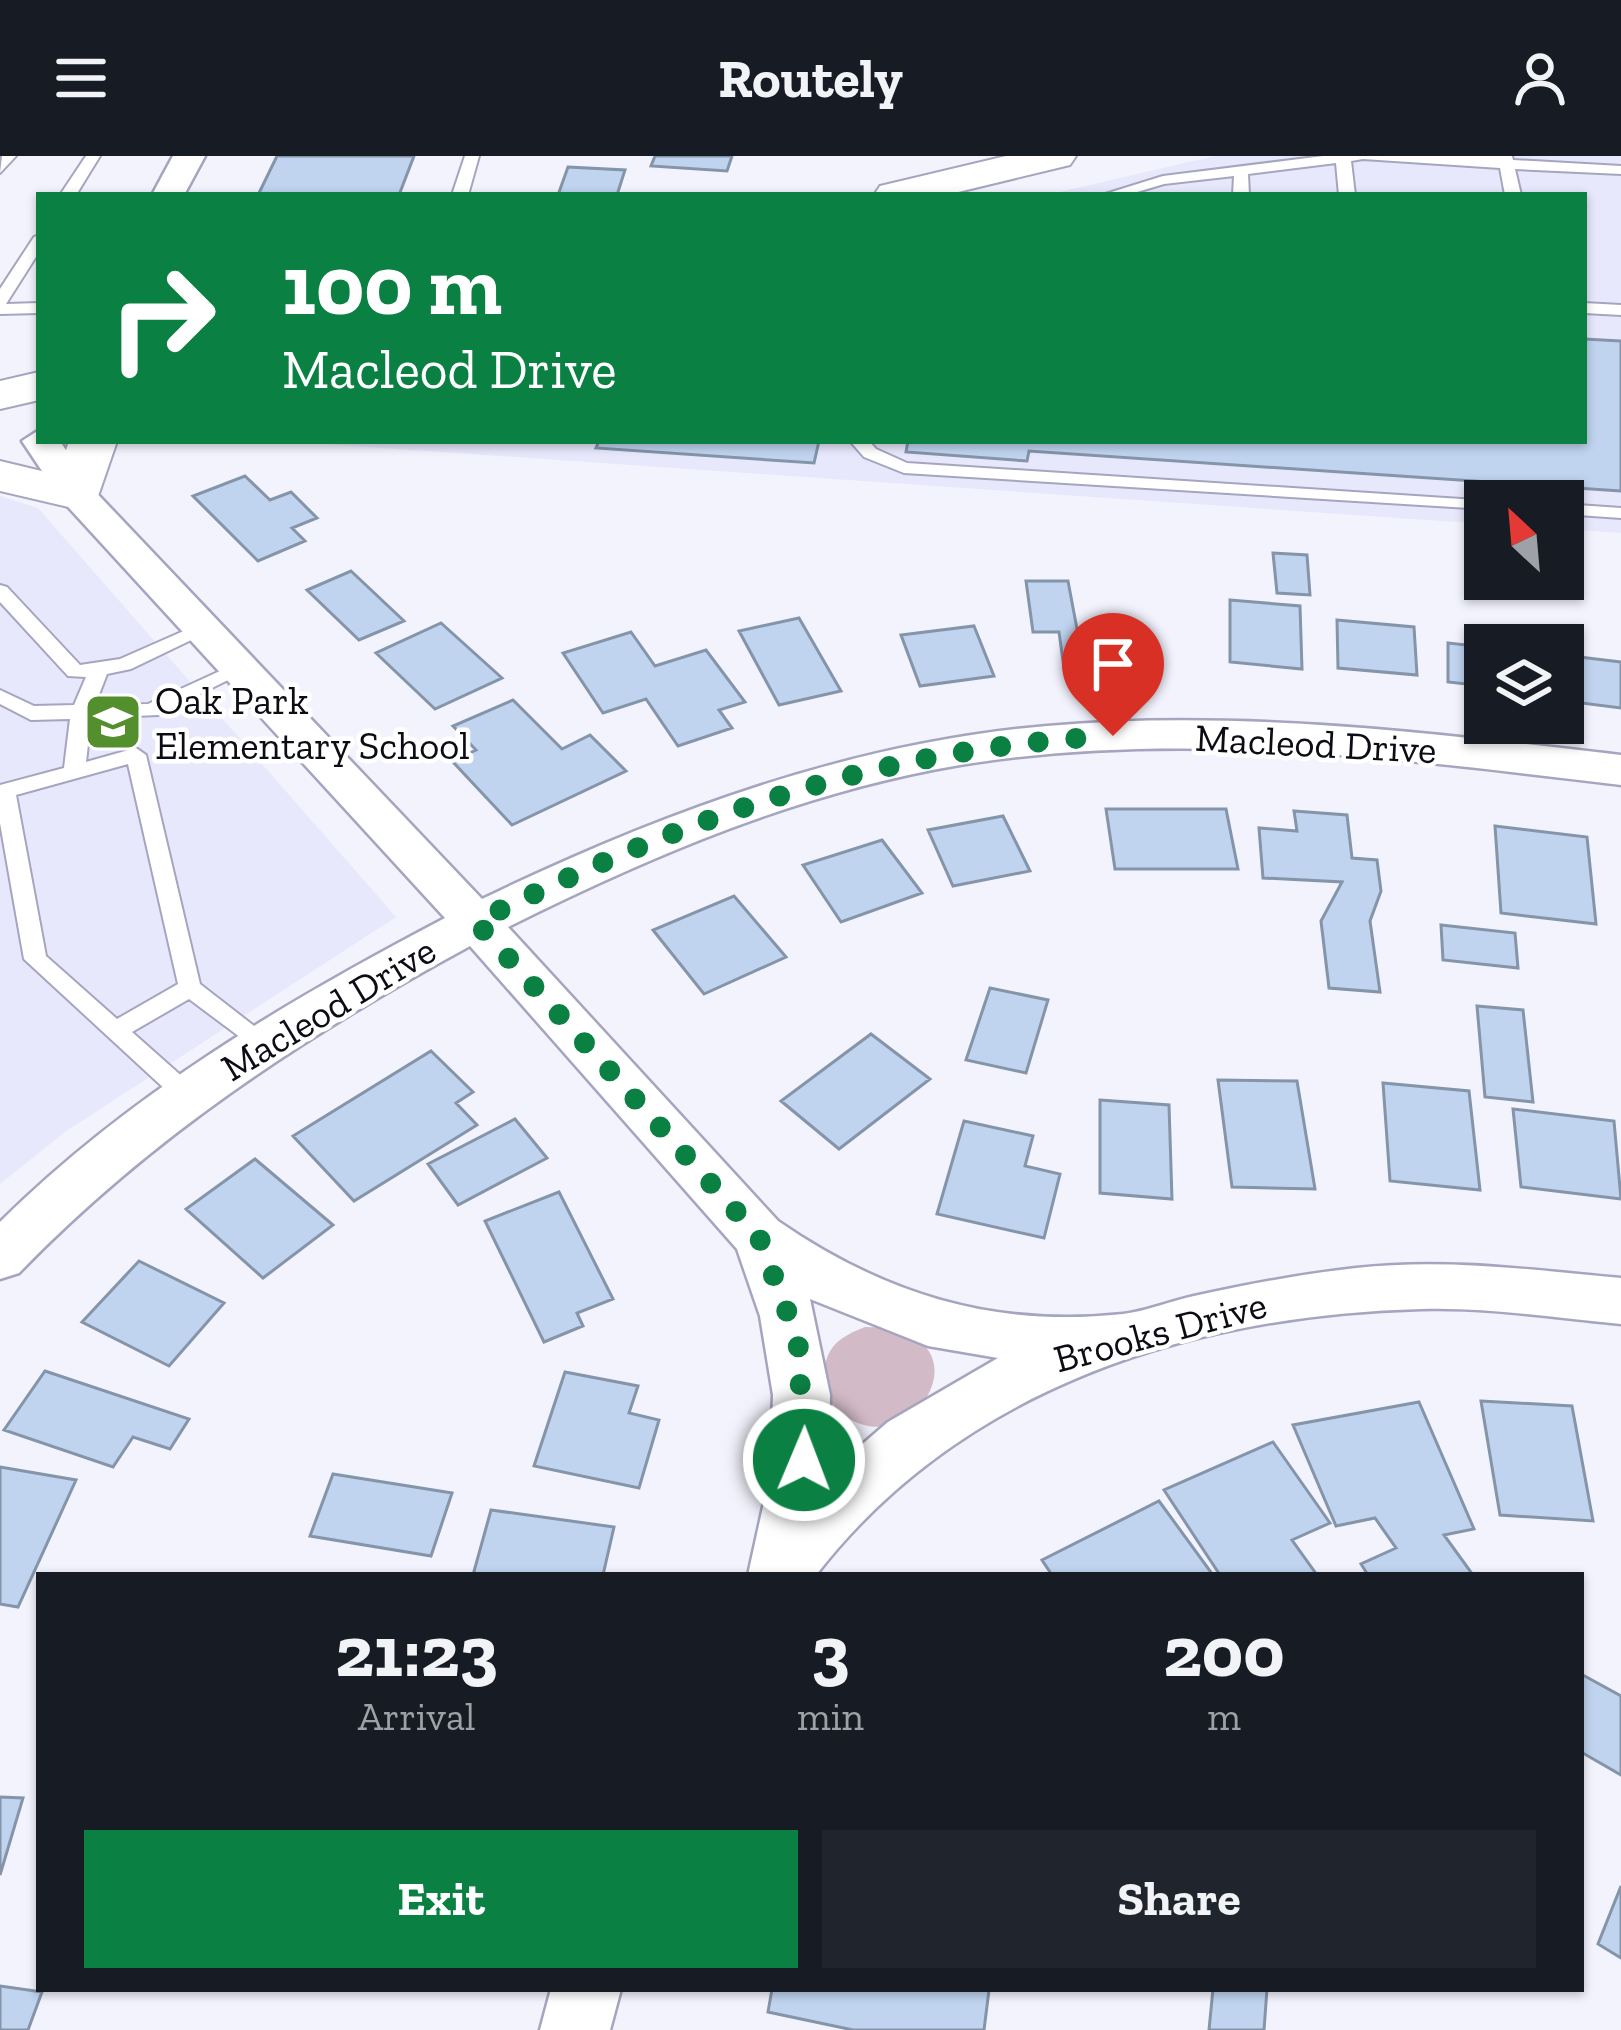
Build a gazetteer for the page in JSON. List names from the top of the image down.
{
  "streets": {
    "street": ["Macleod Drive", "Brooks Drive"]
  },
  "places": {
    "school or university": ["Oak Park Elementary School"]
  },
  "north": "top left",
  "page": {
    "header": "Routely",
    "turn": ["100 m", "Macleod Drive"],
    "eta": [
      "21:23",
      "Arrival",
      "3",
      "min",
      "200",
      "m"
    ],
    "buttons": ["Exit", "Share"]
  }
}
